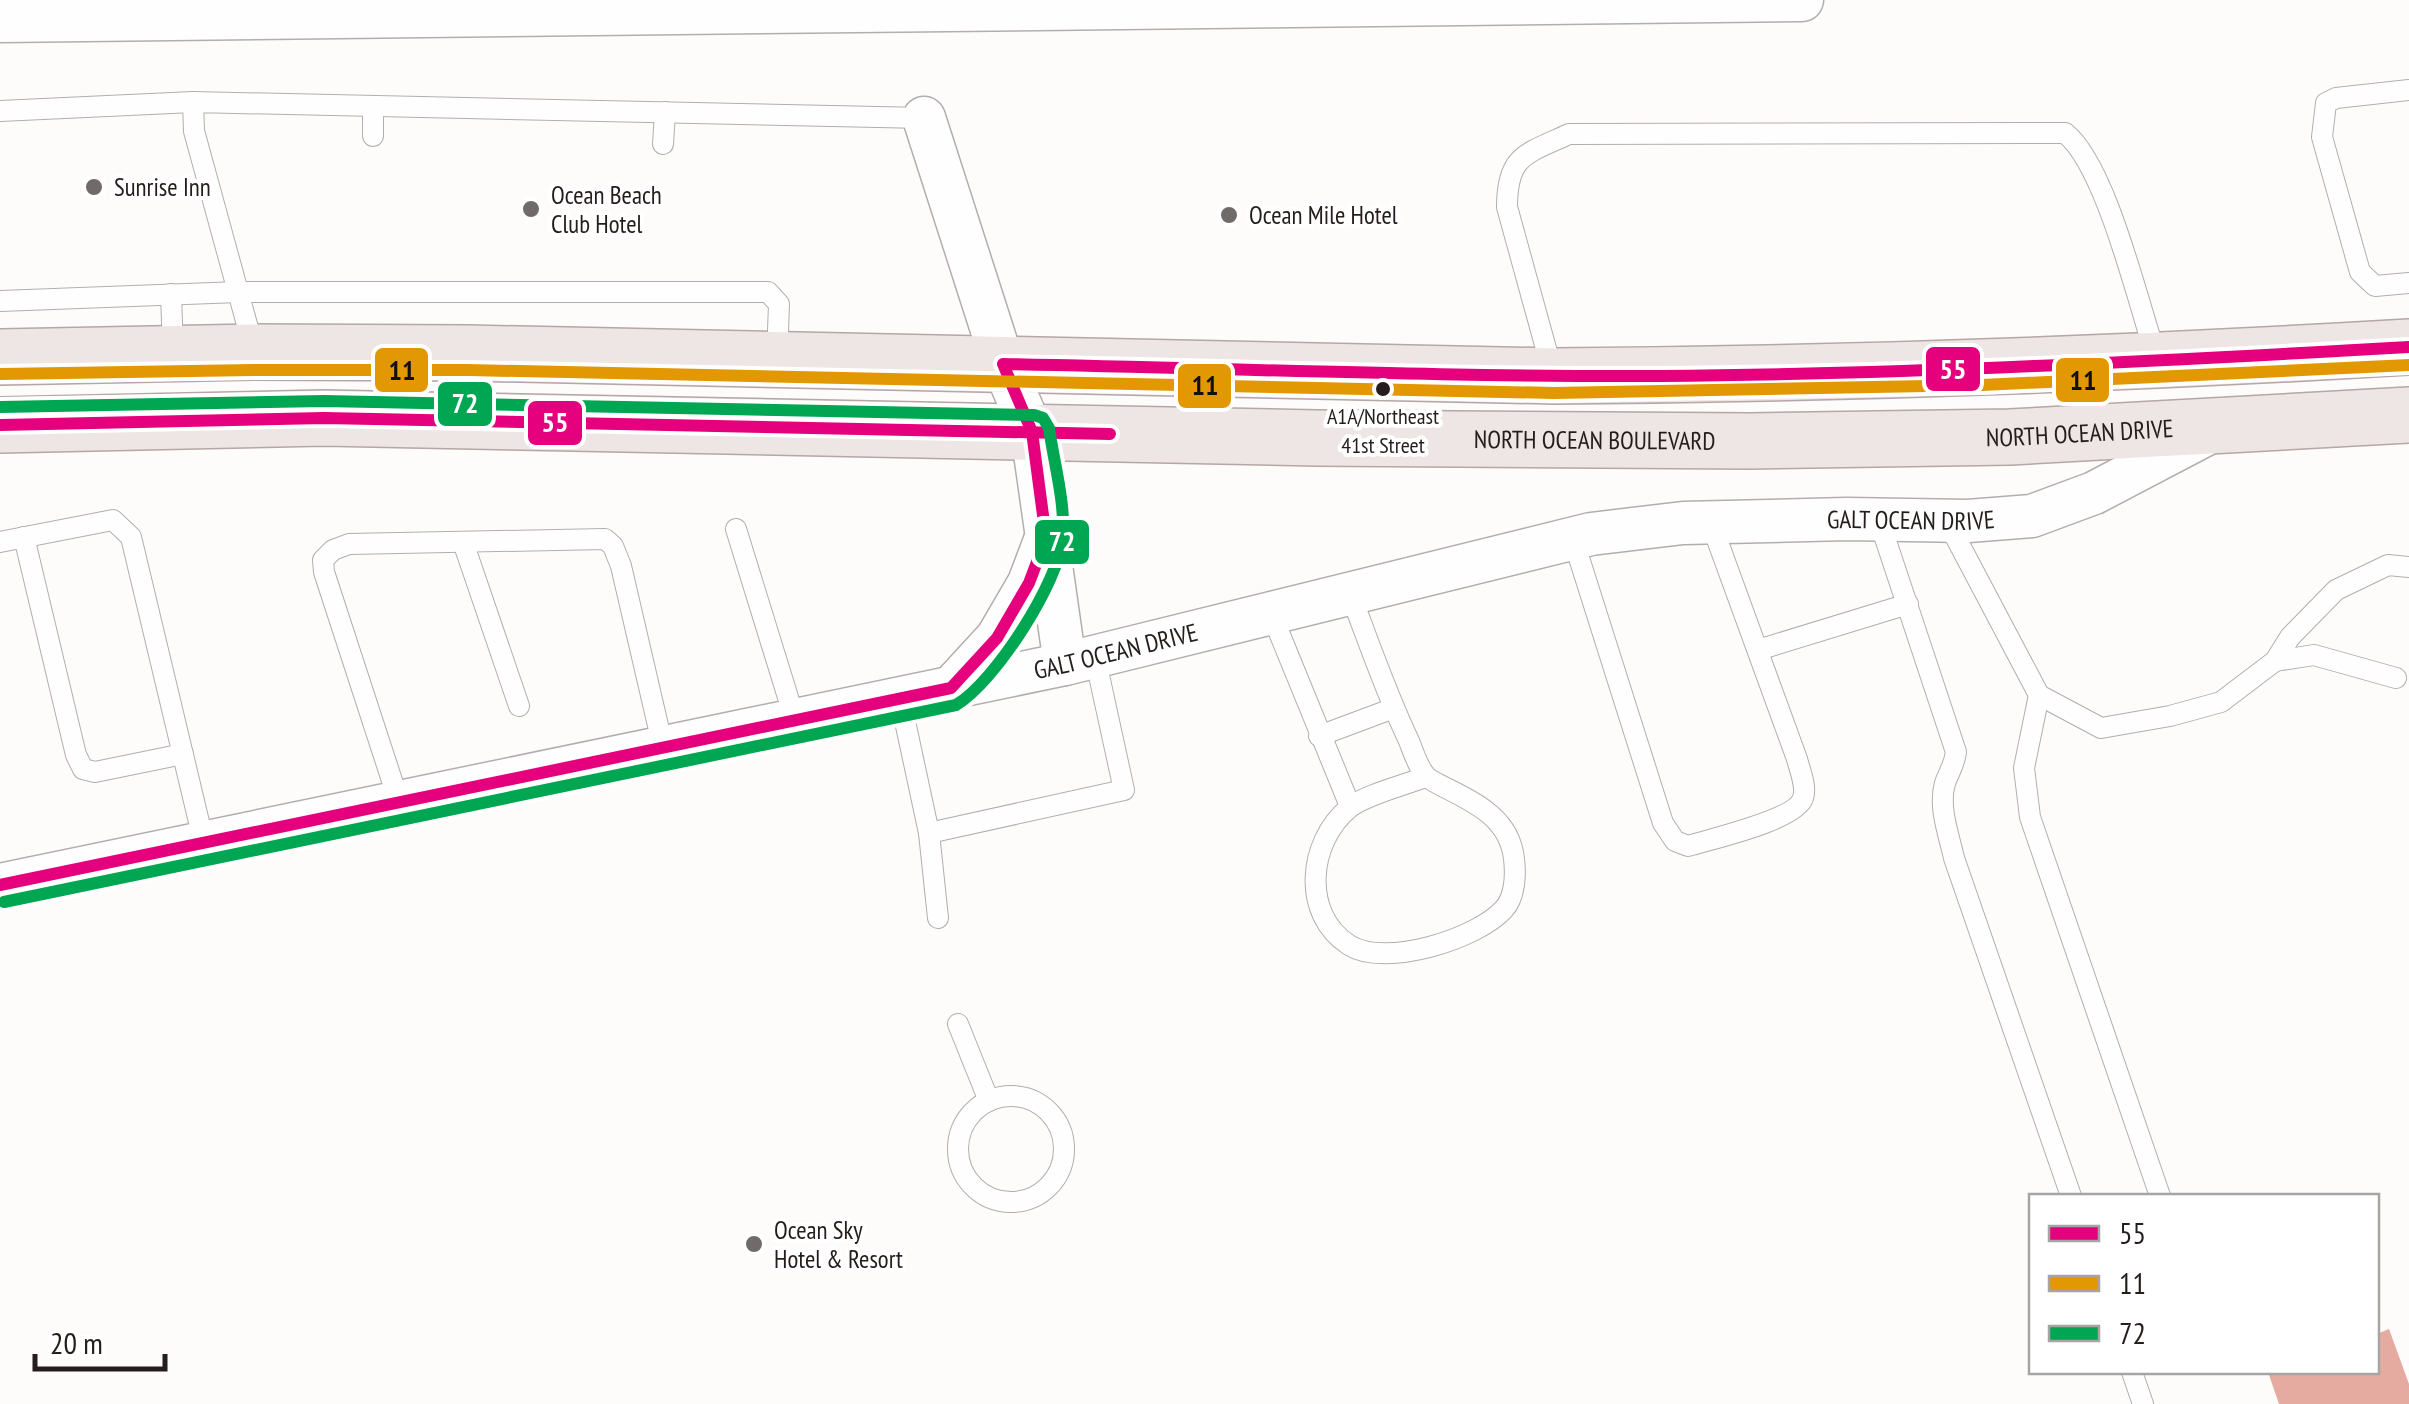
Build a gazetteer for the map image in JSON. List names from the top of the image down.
{
  "streets": {
    "main road": ["NORTH OCEAN DRIVE", "NORTH OCEAN BOULEVARD"],
    "street": ["GALT OCEAN DRIVE"]
  },
  "crossings": [
    ["NORTH OCEAN DRIVE", "NORTH OCEAN BOULEVARD"],
    ["NORTH OCEAN DRIVE", "GALT OCEAN DRIVE"]
  ],
  "places": [
    "Sunrise Inn",
    "Ocean Beach Club Hotel",
    "Ocean Mile Hotel",
    "A1A/Northeast 41st Street",
    "Ocean Sky Hotel & Resort"
  ],
  "lines": ["transit line 55", "transit line 11", "transit line 72"],
  "legend": ["55", "11", "72"],
  "scale_bar": "20 m"
}
